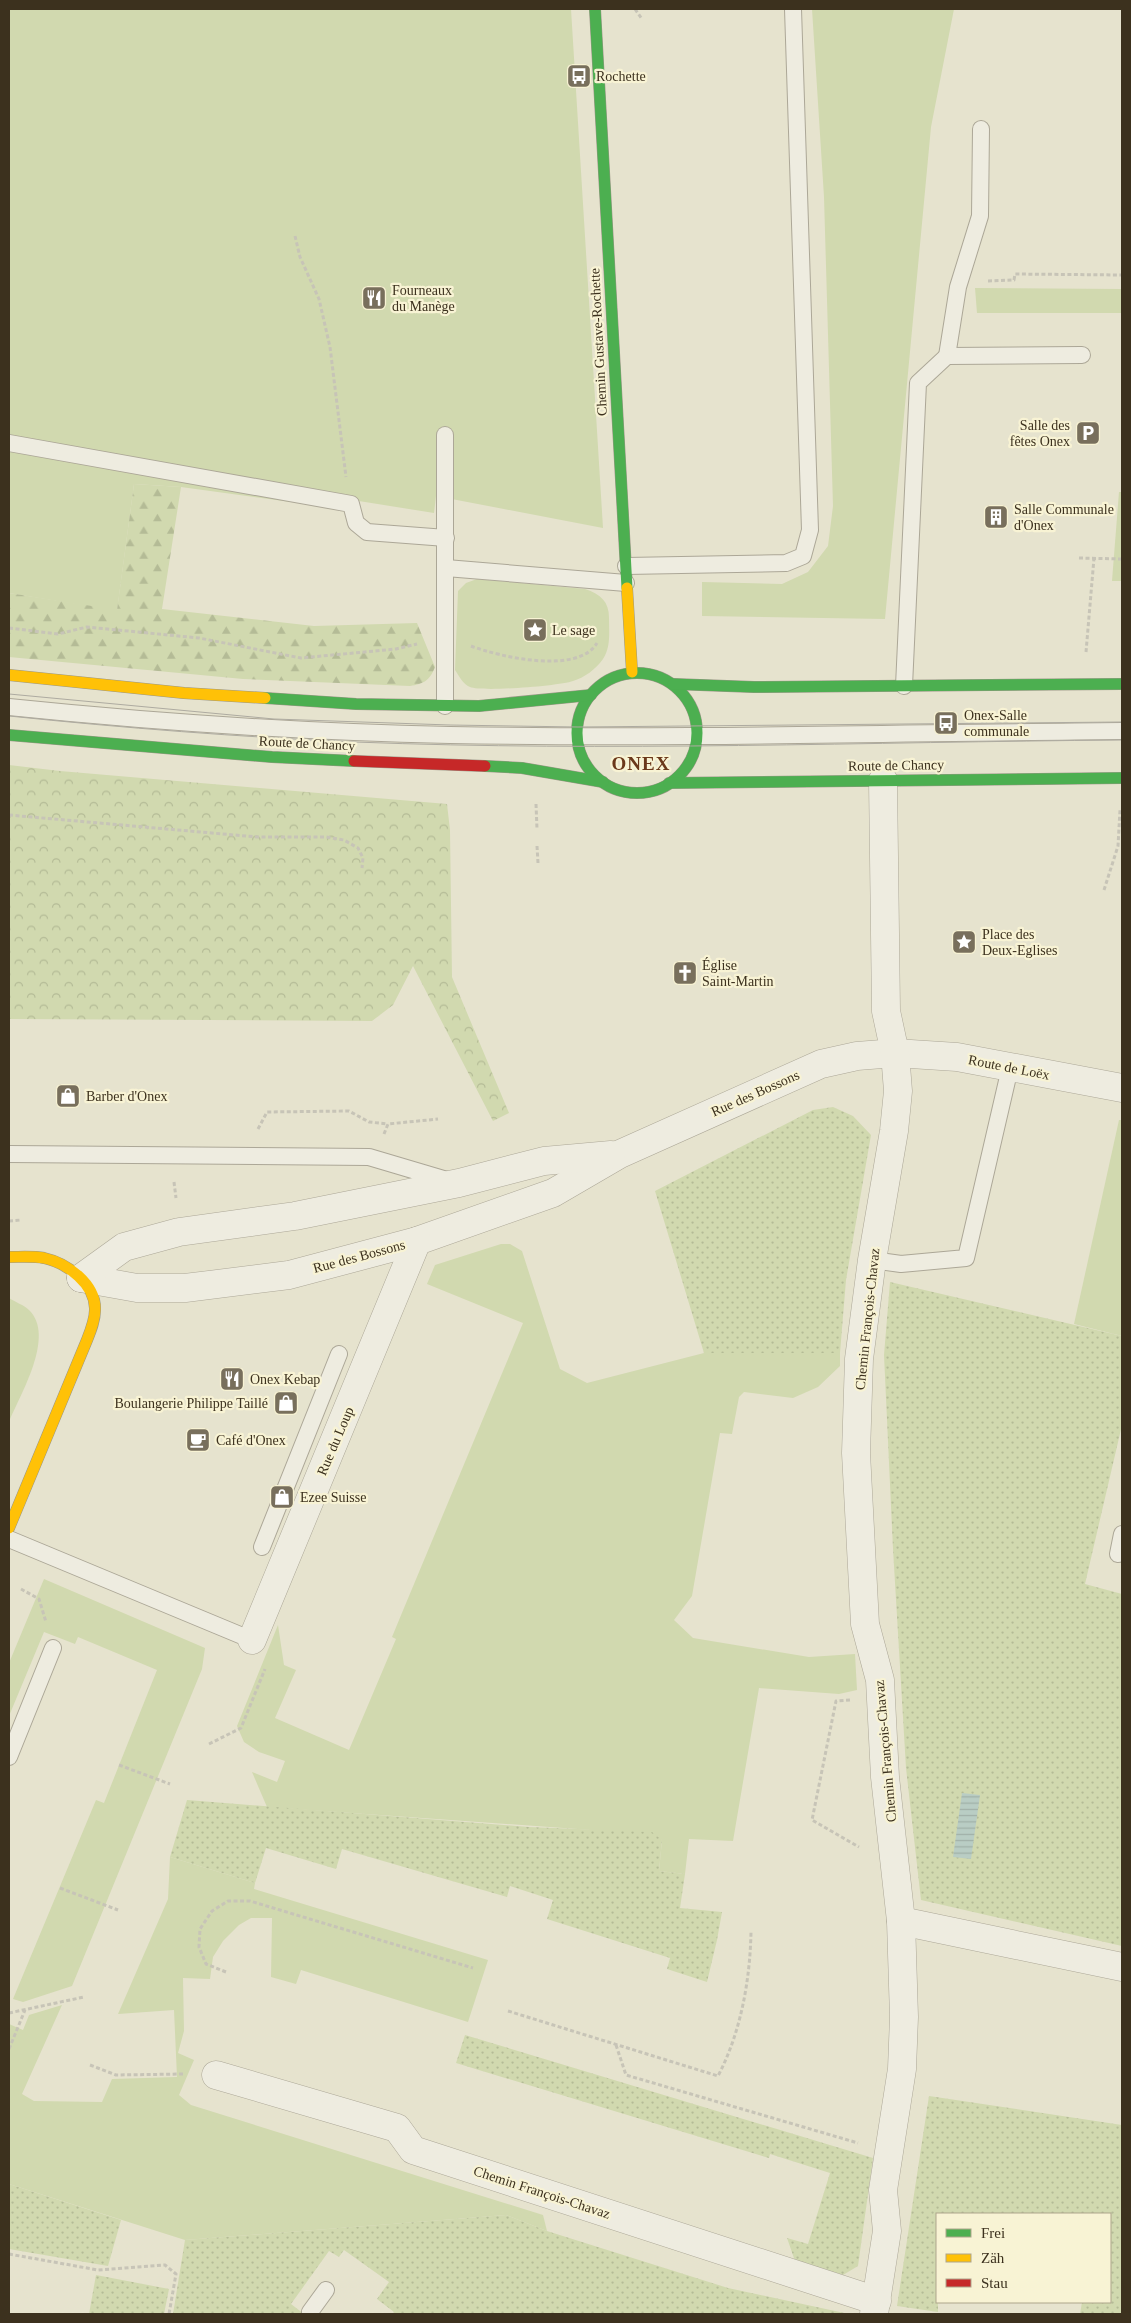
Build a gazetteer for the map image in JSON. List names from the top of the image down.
{
  "streets": {
    "main road": ["Chemin Gustave-Rochette", "Route de Chancy", "Rue des Bossons"],
    "street": ["Route de Loëx", "Chemin François-Chavaz", "Rue du Loup"]
  },
  "crossings": [
    ["Route de Loëx", "Rue des Bossons"],
    ["Route de Loëx", "Chemin François-Chavaz"],
    ["Rue des Bossons", "Chemin François-Chavaz"],
    ["Rue des Bossons", "Rue du Loup"]
  ],
  "districts": ["ONEX"],
  "places": {
    "bus stop": ["Rochette", "Onex-Salle communale"],
    "restaurant": ["Fourneaux du Manège", "Onex Kebap"],
    "parking": ["Salle des fêtes Onex"],
    "building": ["Salle Communale d'Onex"],
    "place": ["Le sage", "Place des Deux-Eglises"],
    "church": ["Église Saint-Martin"],
    "shop": ["Barber d'Onex", "Boulangerie Philippe Taillé", "Ezee Suisse"],
    "cafe": ["Café d'Onex"]
  },
  "legend": ["Frei", "Zäh", "Stau"]
}
